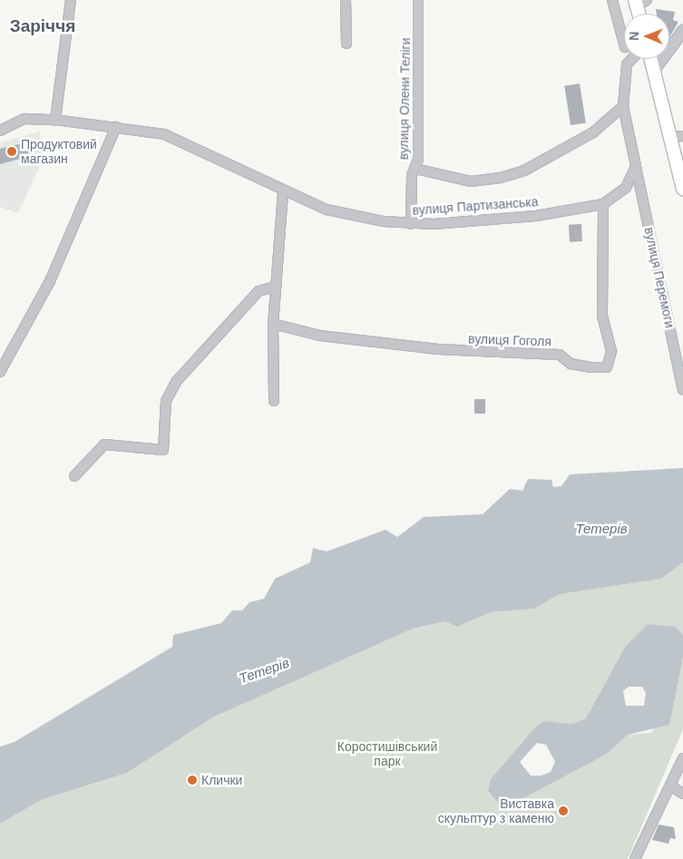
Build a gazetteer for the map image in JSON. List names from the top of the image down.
{
  "streets": {
    "street": [
      "вулиця Олени Теліги",
      "вулиця Партизанська",
      "вулиця Перемоги",
      "вулиця Гоголя"
    ]
  },
  "crossings": [
    ["вулиця Олени Теліги", "вулиця Партизанська"],
    ["вулиця Партизанська", "вулиця Перемоги"],
    ["вулиця Партизанська", "вулиця Гоголя"]
  ],
  "districts": ["Заріччя"],
  "water": ["Тетерів"],
  "parks": ["Коростишівський парк"],
  "places": ["Продуктовий магазин", "Клички", "Виставка скульптур з каменю"],
  "north": "left"
}
